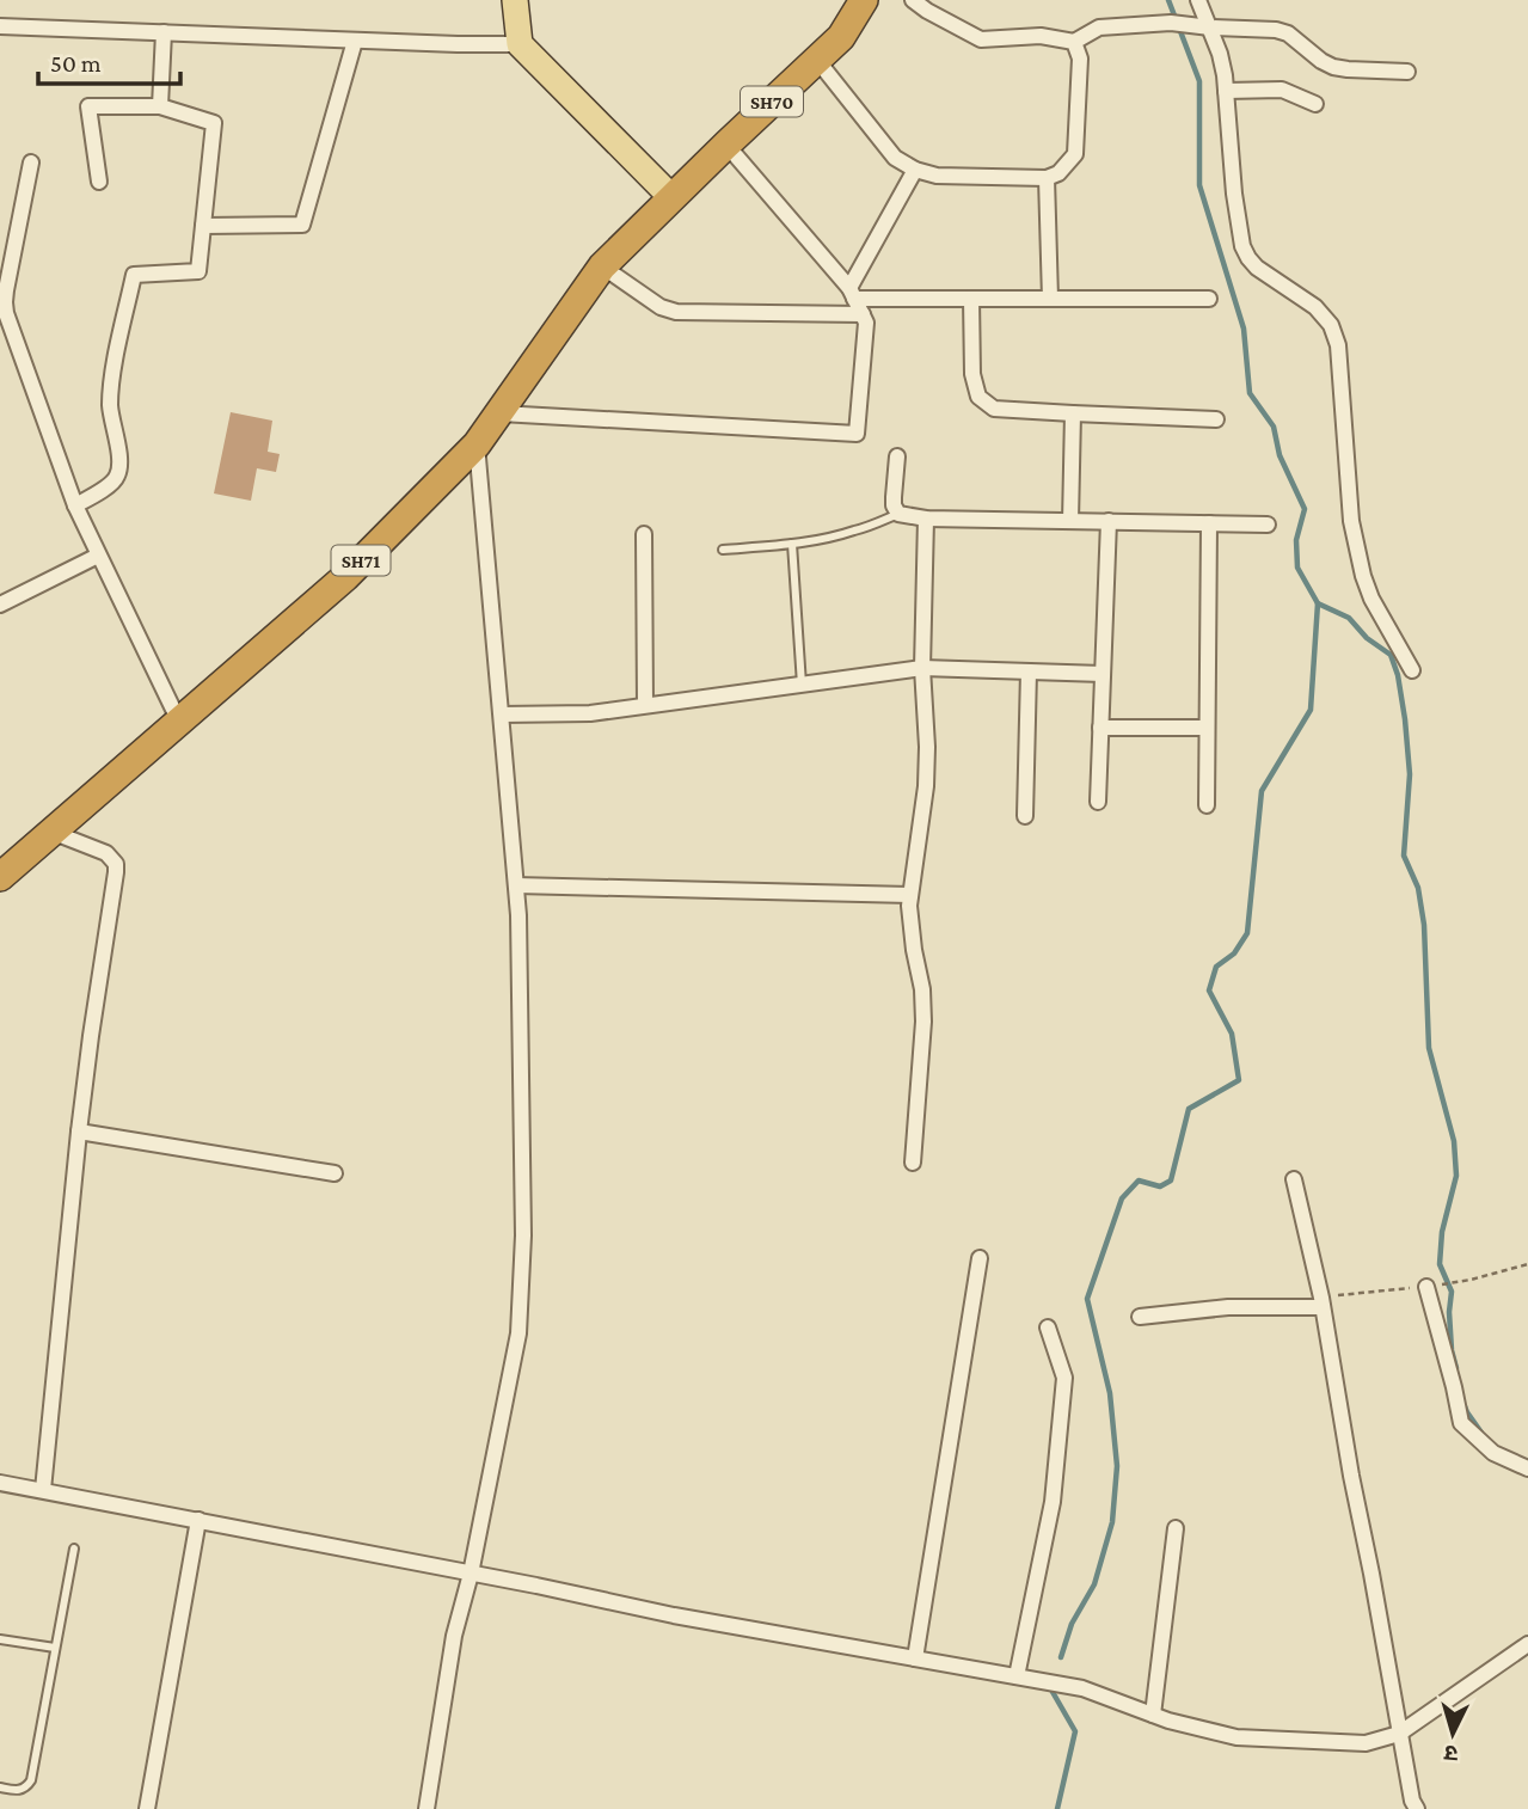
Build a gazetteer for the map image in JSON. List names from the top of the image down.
{
  "streets": {
    "highway": ["SH70", "SH71"]
  },
  "crossings": [
    ["SH70", "SH71"]
  ],
  "scale_bar": "50 m",
  "north": "bottom"
}
